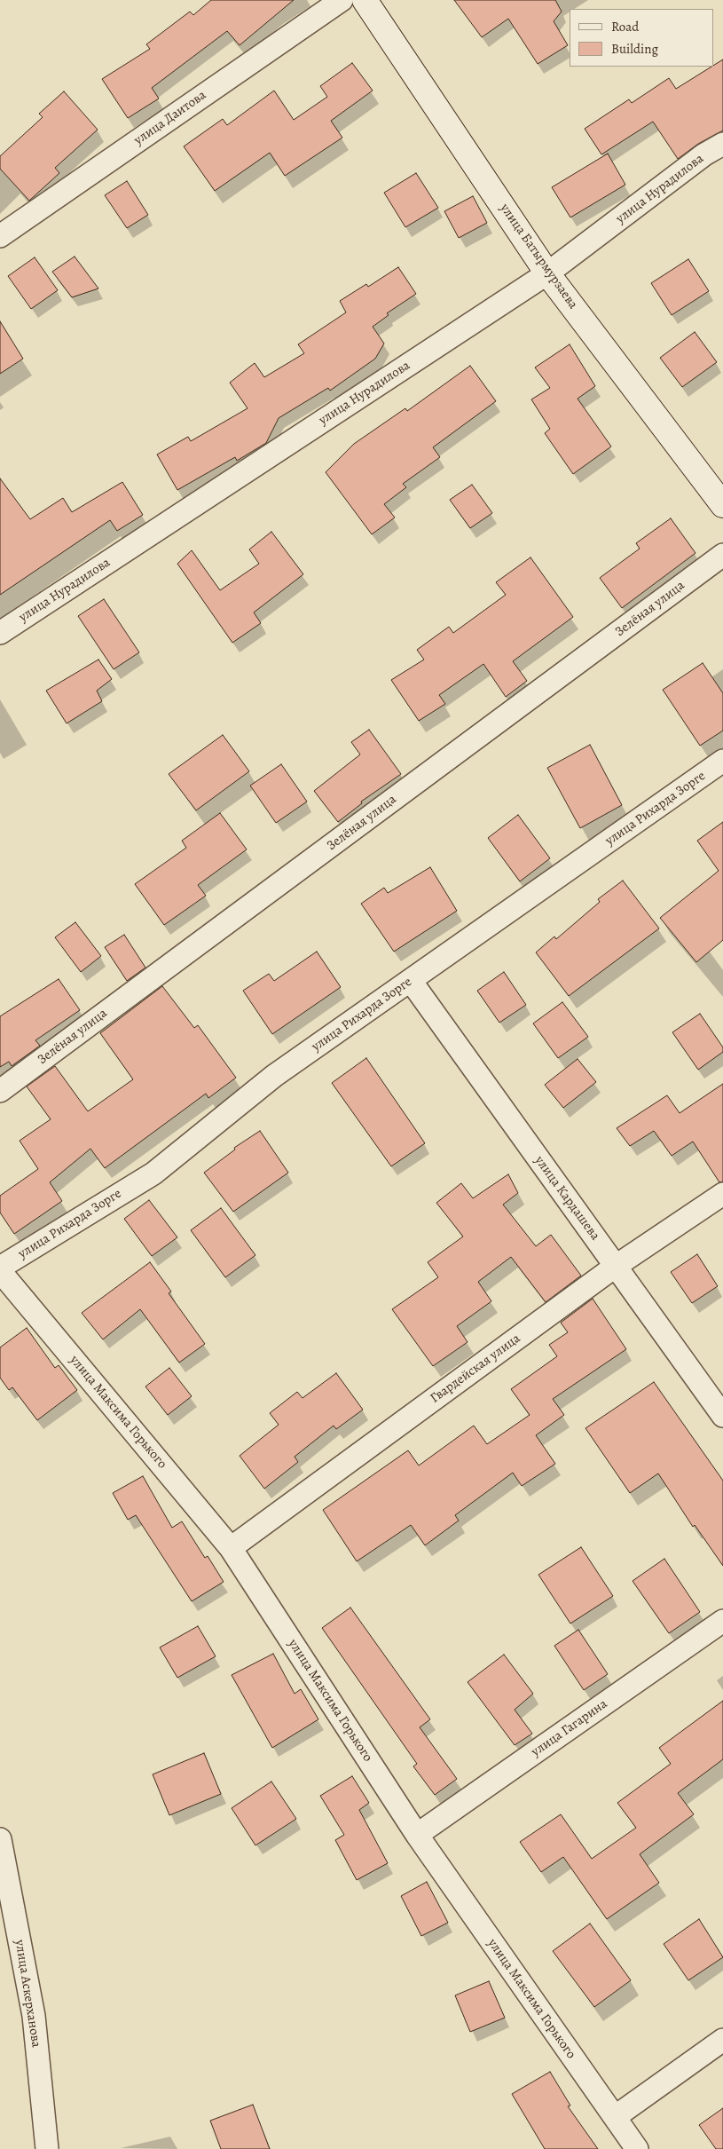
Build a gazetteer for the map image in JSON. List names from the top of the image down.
{
  "streets": {
    "street": [
      "улица Даитова",
      "улица Нурадилова",
      "улица Батырмурзаева",
      "Зелёная улица",
      "улица Рихарда Зорге",
      "улица Кардашева",
      "Гвардейская улица",
      "улица Максима Горького",
      "улица Гагарина",
      "улица Аскерханова"
    ]
  },
  "crossings": [
    ["улица Нурадилова", "улица Батырмурзаева"],
    ["улица Рихарда Зорге", "улица Кардашева"],
    ["улица Рихарда Зорге", "улица Максима Горького"],
    ["улица Кардашева", "Гвардейская улица"],
    ["Гвардейская улица", "улица Максима Горького"],
    ["улица Максима Горького", "улица Гагарина"]
  ],
  "legend": ["Road", "Building"]
}
